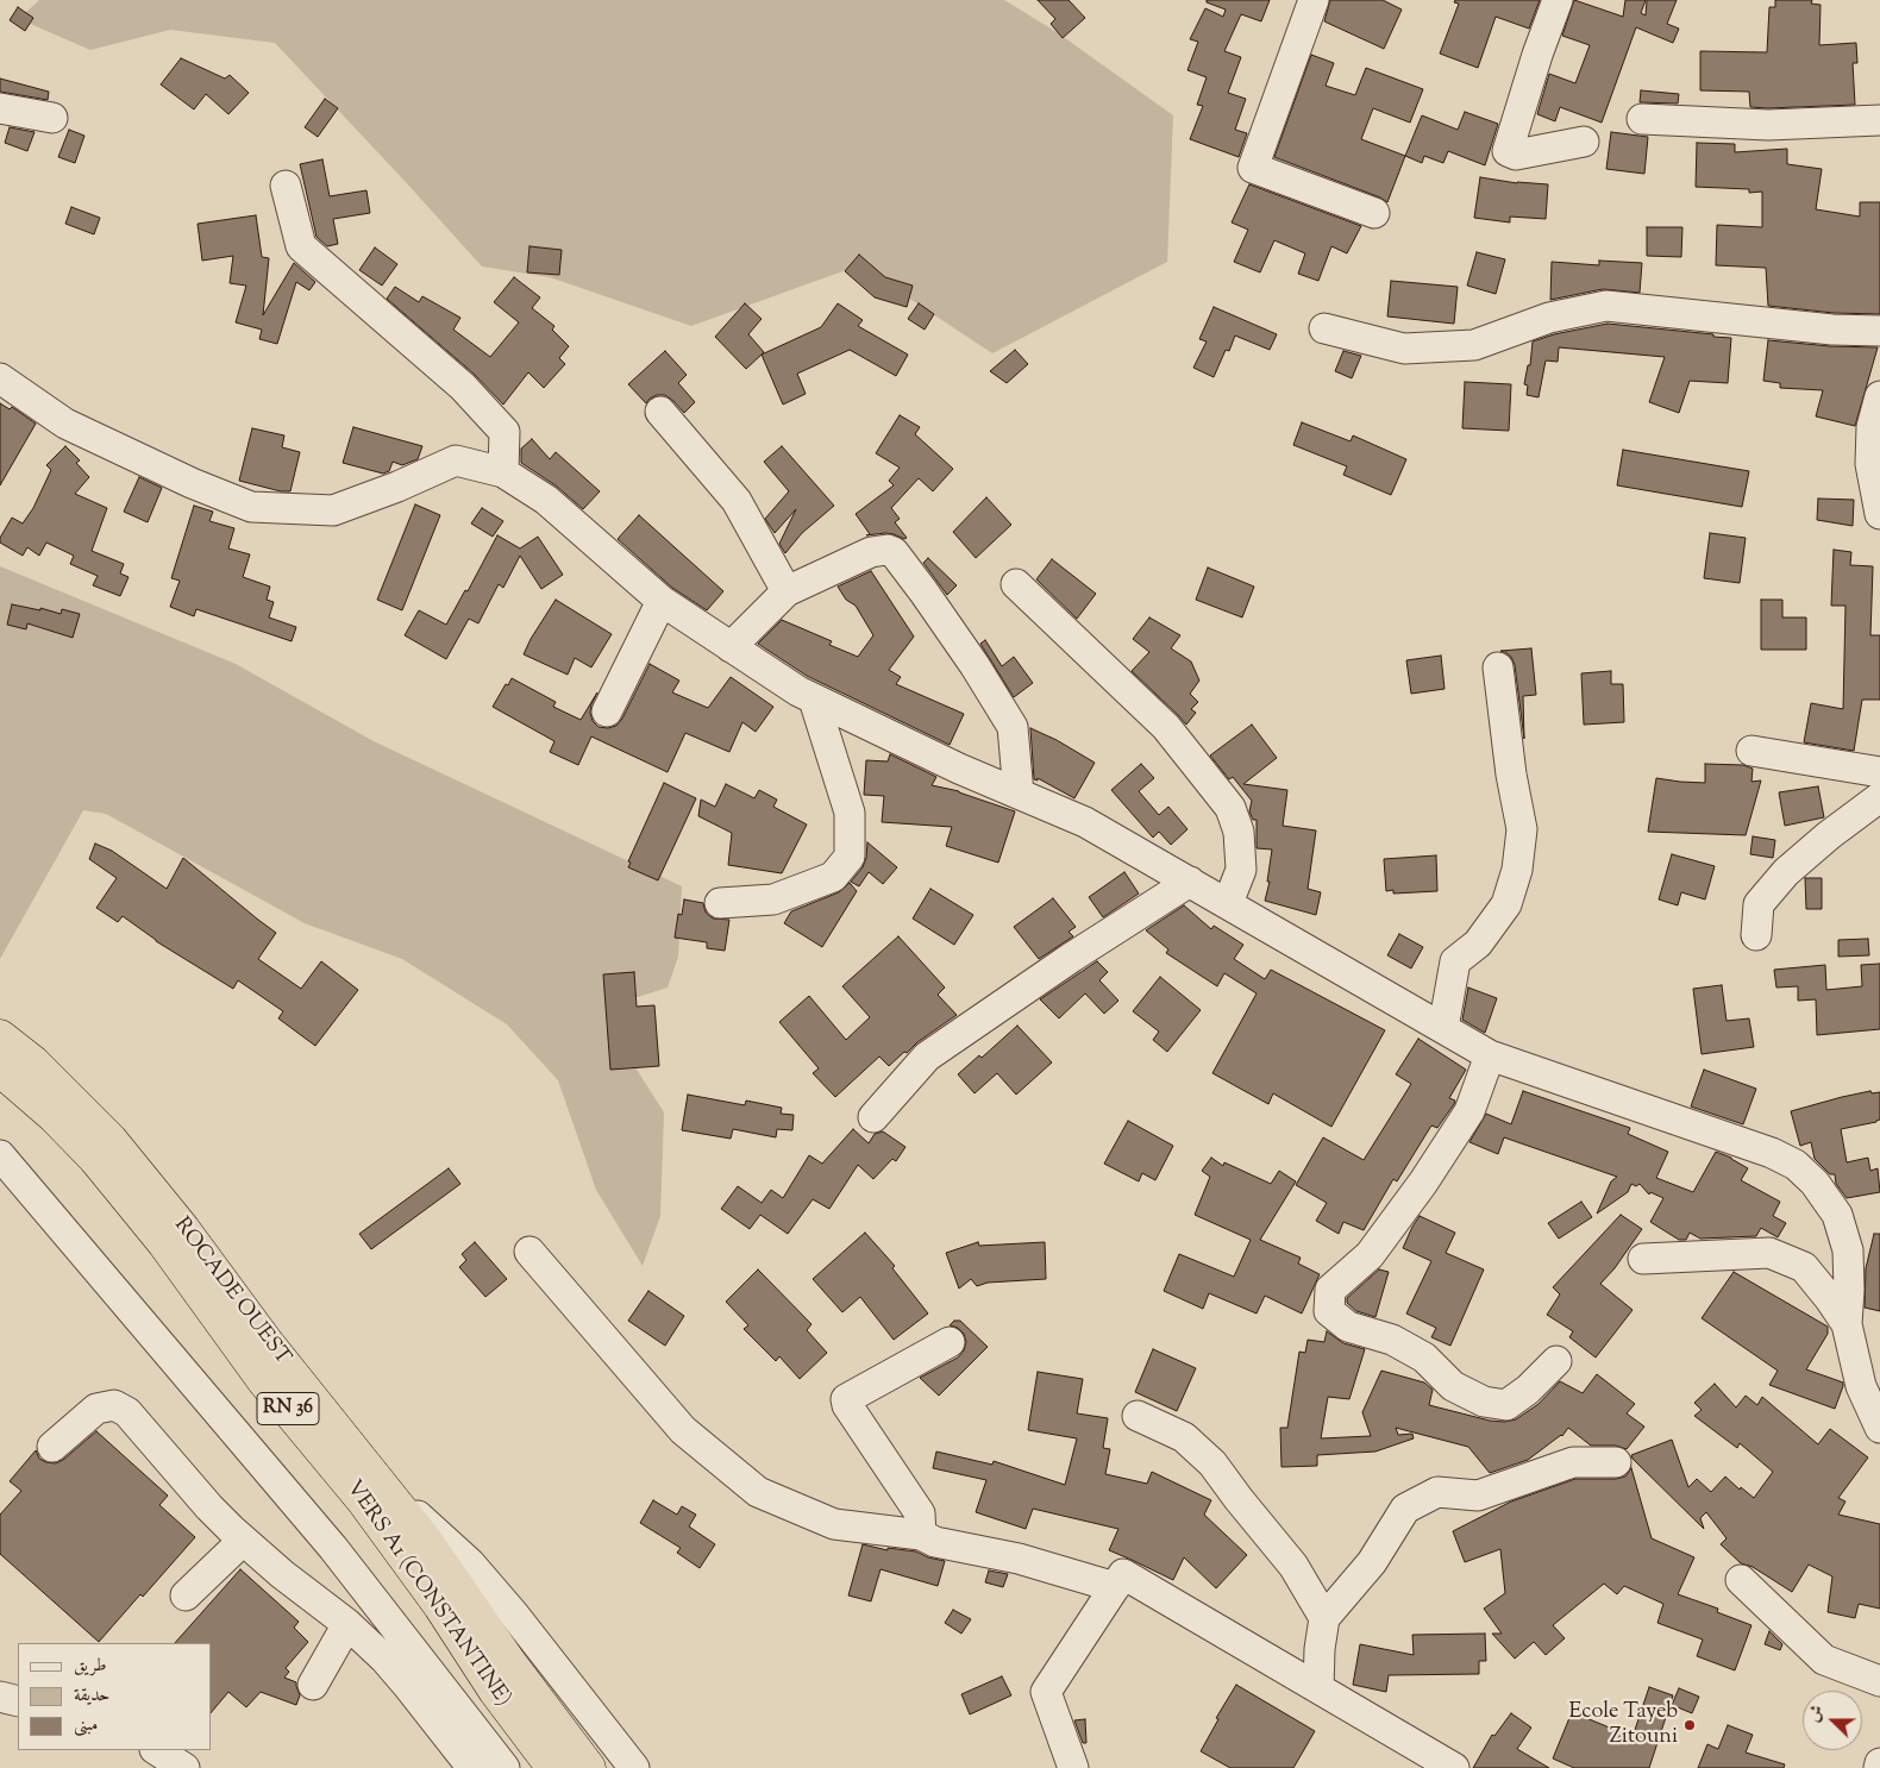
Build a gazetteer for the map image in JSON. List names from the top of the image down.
{
  "streets": {
    "highway": ["ROCADE OUEST", "RN 36", "VERS A1 (CONSTANTINE)"]
  },
  "places": ["Ecole Tayeb Zitouni"],
  "legend": ["طريق", "حديقة", "مبنى"],
  "north": "left"
}
